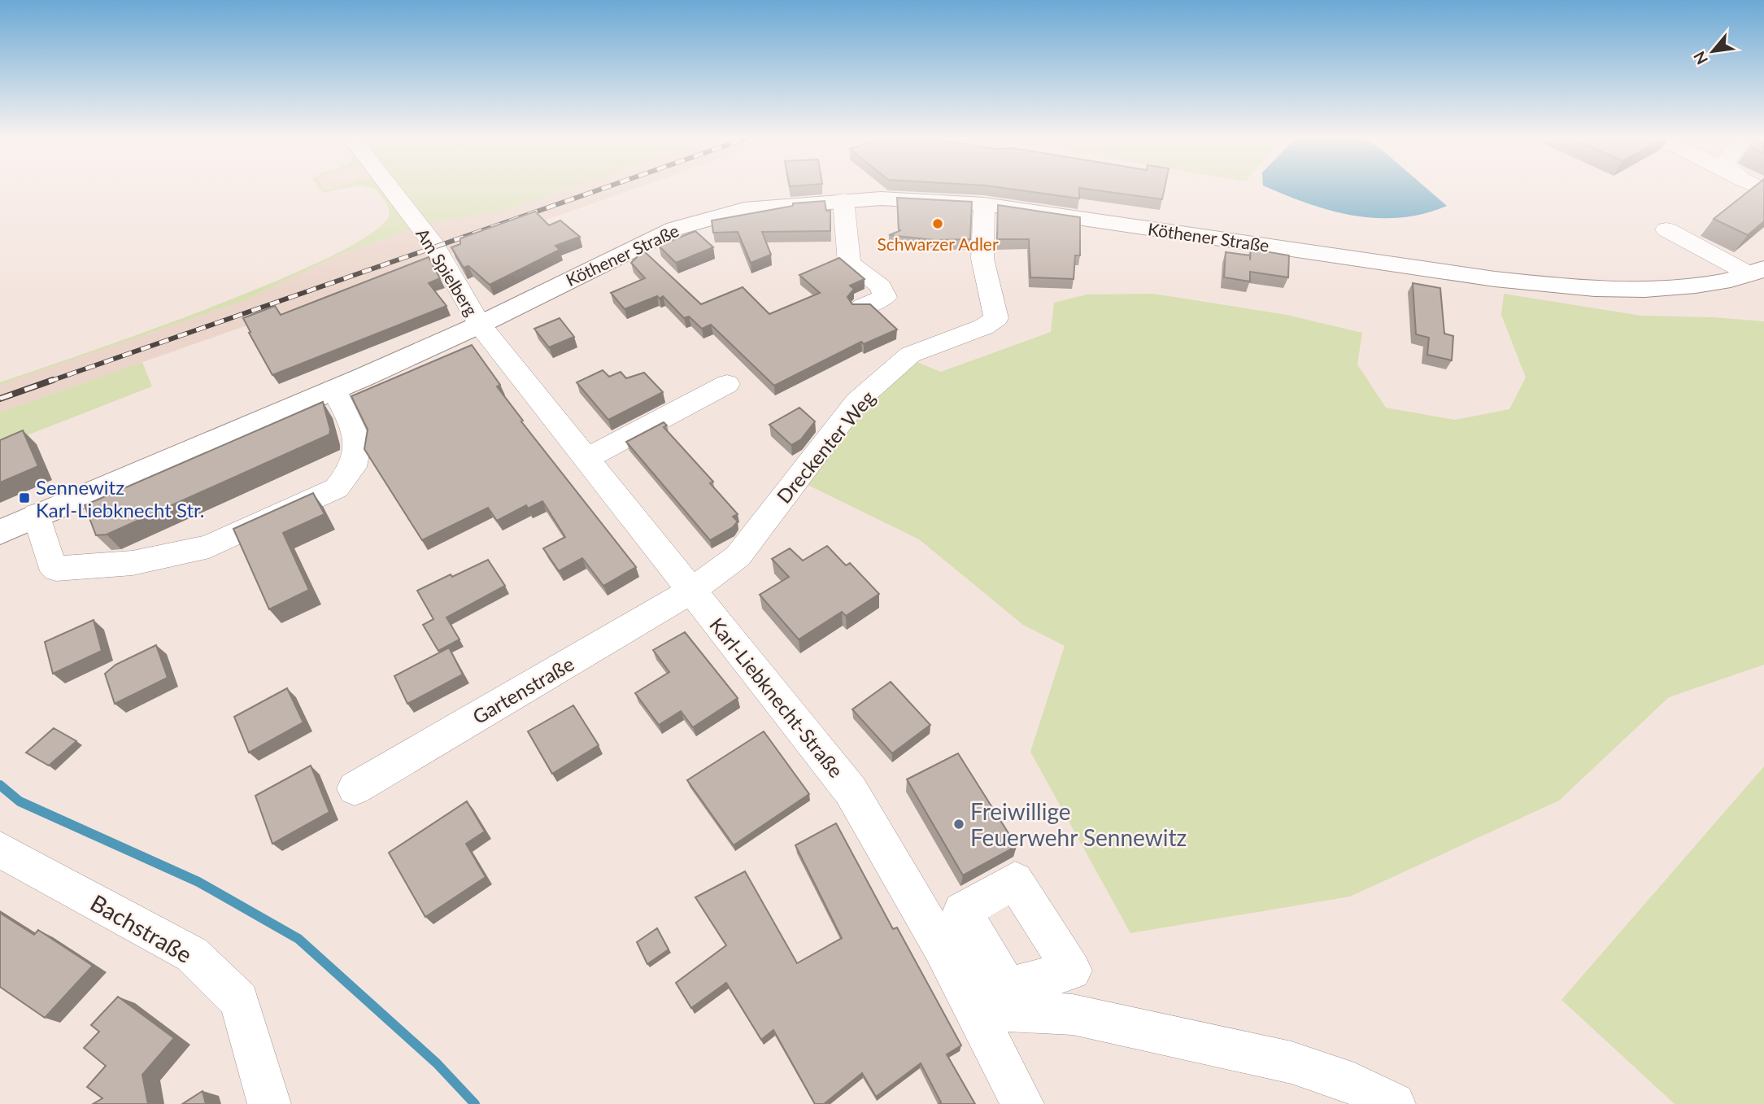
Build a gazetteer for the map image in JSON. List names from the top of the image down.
{
  "streets": {
    "main road": ["Köthener Straße"],
    "street": [
      "Am Spielberg",
      "Dreckenter Weg",
      "Gartenstraße",
      "Karl-Liebknecht-Straße",
      "Bachstraße"
    ]
  },
  "crossings": [
    ["Köthener Straße", "Am Spielberg"],
    ["Köthener Straße", "Dreckenter Weg"],
    ["Köthener Straße", "Karl-Liebknecht-Straße"],
    ["Am Spielberg", "Karl-Liebknecht-Straße"],
    ["Dreckenter Weg", "Gartenstraße"],
    ["Dreckenter Weg", "Karl-Liebknecht-Straße"],
    ["Gartenstraße", "Karl-Liebknecht-Straße"]
  ],
  "places": {
    "other": ["Schwarzer Adler", "Freiwillige Feuerwehr Sennewitz"],
    "transit": ["Sennewitz Karl-Liebknecht Str."]
  },
  "north": "bottom left"
}
